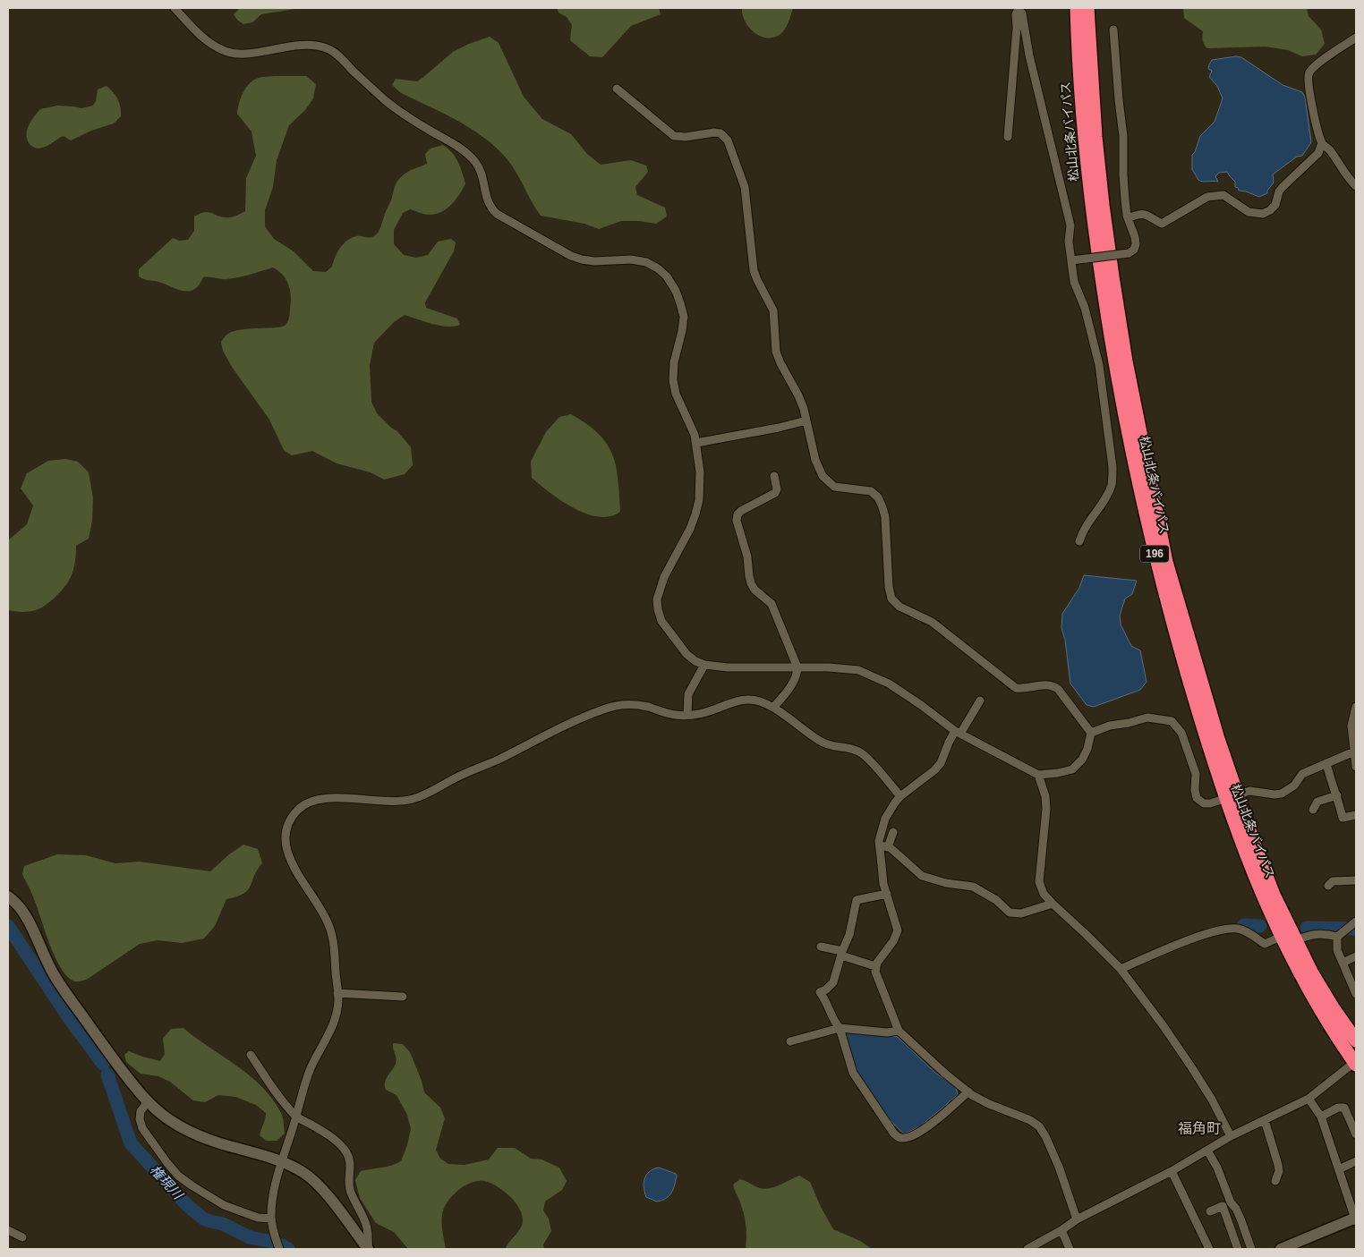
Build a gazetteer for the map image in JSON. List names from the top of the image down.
{
  "streets": {
    "highway": ["松山北条バイパス", "196"]
  },
  "districts": ["福角町"],
  "water": ["権現川"]
}
